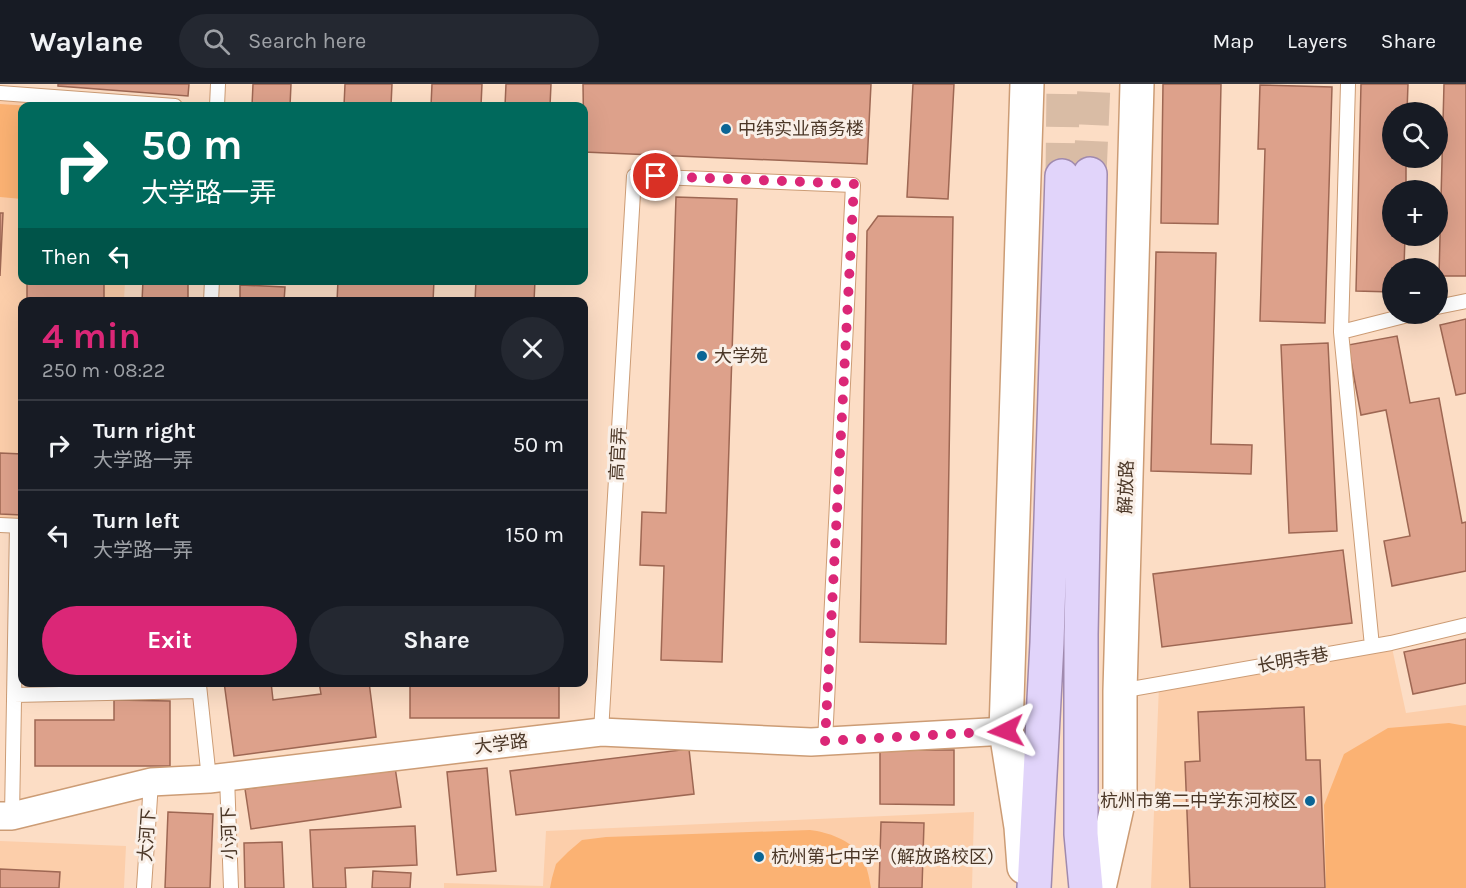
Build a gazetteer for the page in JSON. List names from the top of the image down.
{
  "streets": {
    "main road": ["解放路"],
    "street": ["大学路"],
    "lane": [
      "高官弄",
      "长明寺巷",
      "小河下",
      "大河下"
    ]
  },
  "crossings": [
    ["高官弄", "大学路"],
    ["解放路", "长明寺巷"],
    ["大学路", "小河下"],
    ["大学路", "大河下"]
  ],
  "places": [
    "中纬实业商务楼",
    "大学苑",
    "杭州市第二中学东河校区",
    "杭州第七中学（解放路校区）"
  ],
  "page": {
    "header": "Waylane",
    "search": "Search here",
    "nav": ["Map", "Layers", "Share"],
    "map_buttons": ["+", "−"],
    "turn": ["50 m", "大学路一弄"],
    "then": "Then",
    "heading": ["4 min", "250 m · 08:22"],
    "list": [
      {
        "name": "Turn right",
        "note": "大学路一弄",
        "value": "50 m"
      },
      {
        "name": "Turn left",
        "note": "大学路一弄",
        "value": "150 m"
      }
    ],
    "buttons": ["Exit", "Share"]
  }
}
